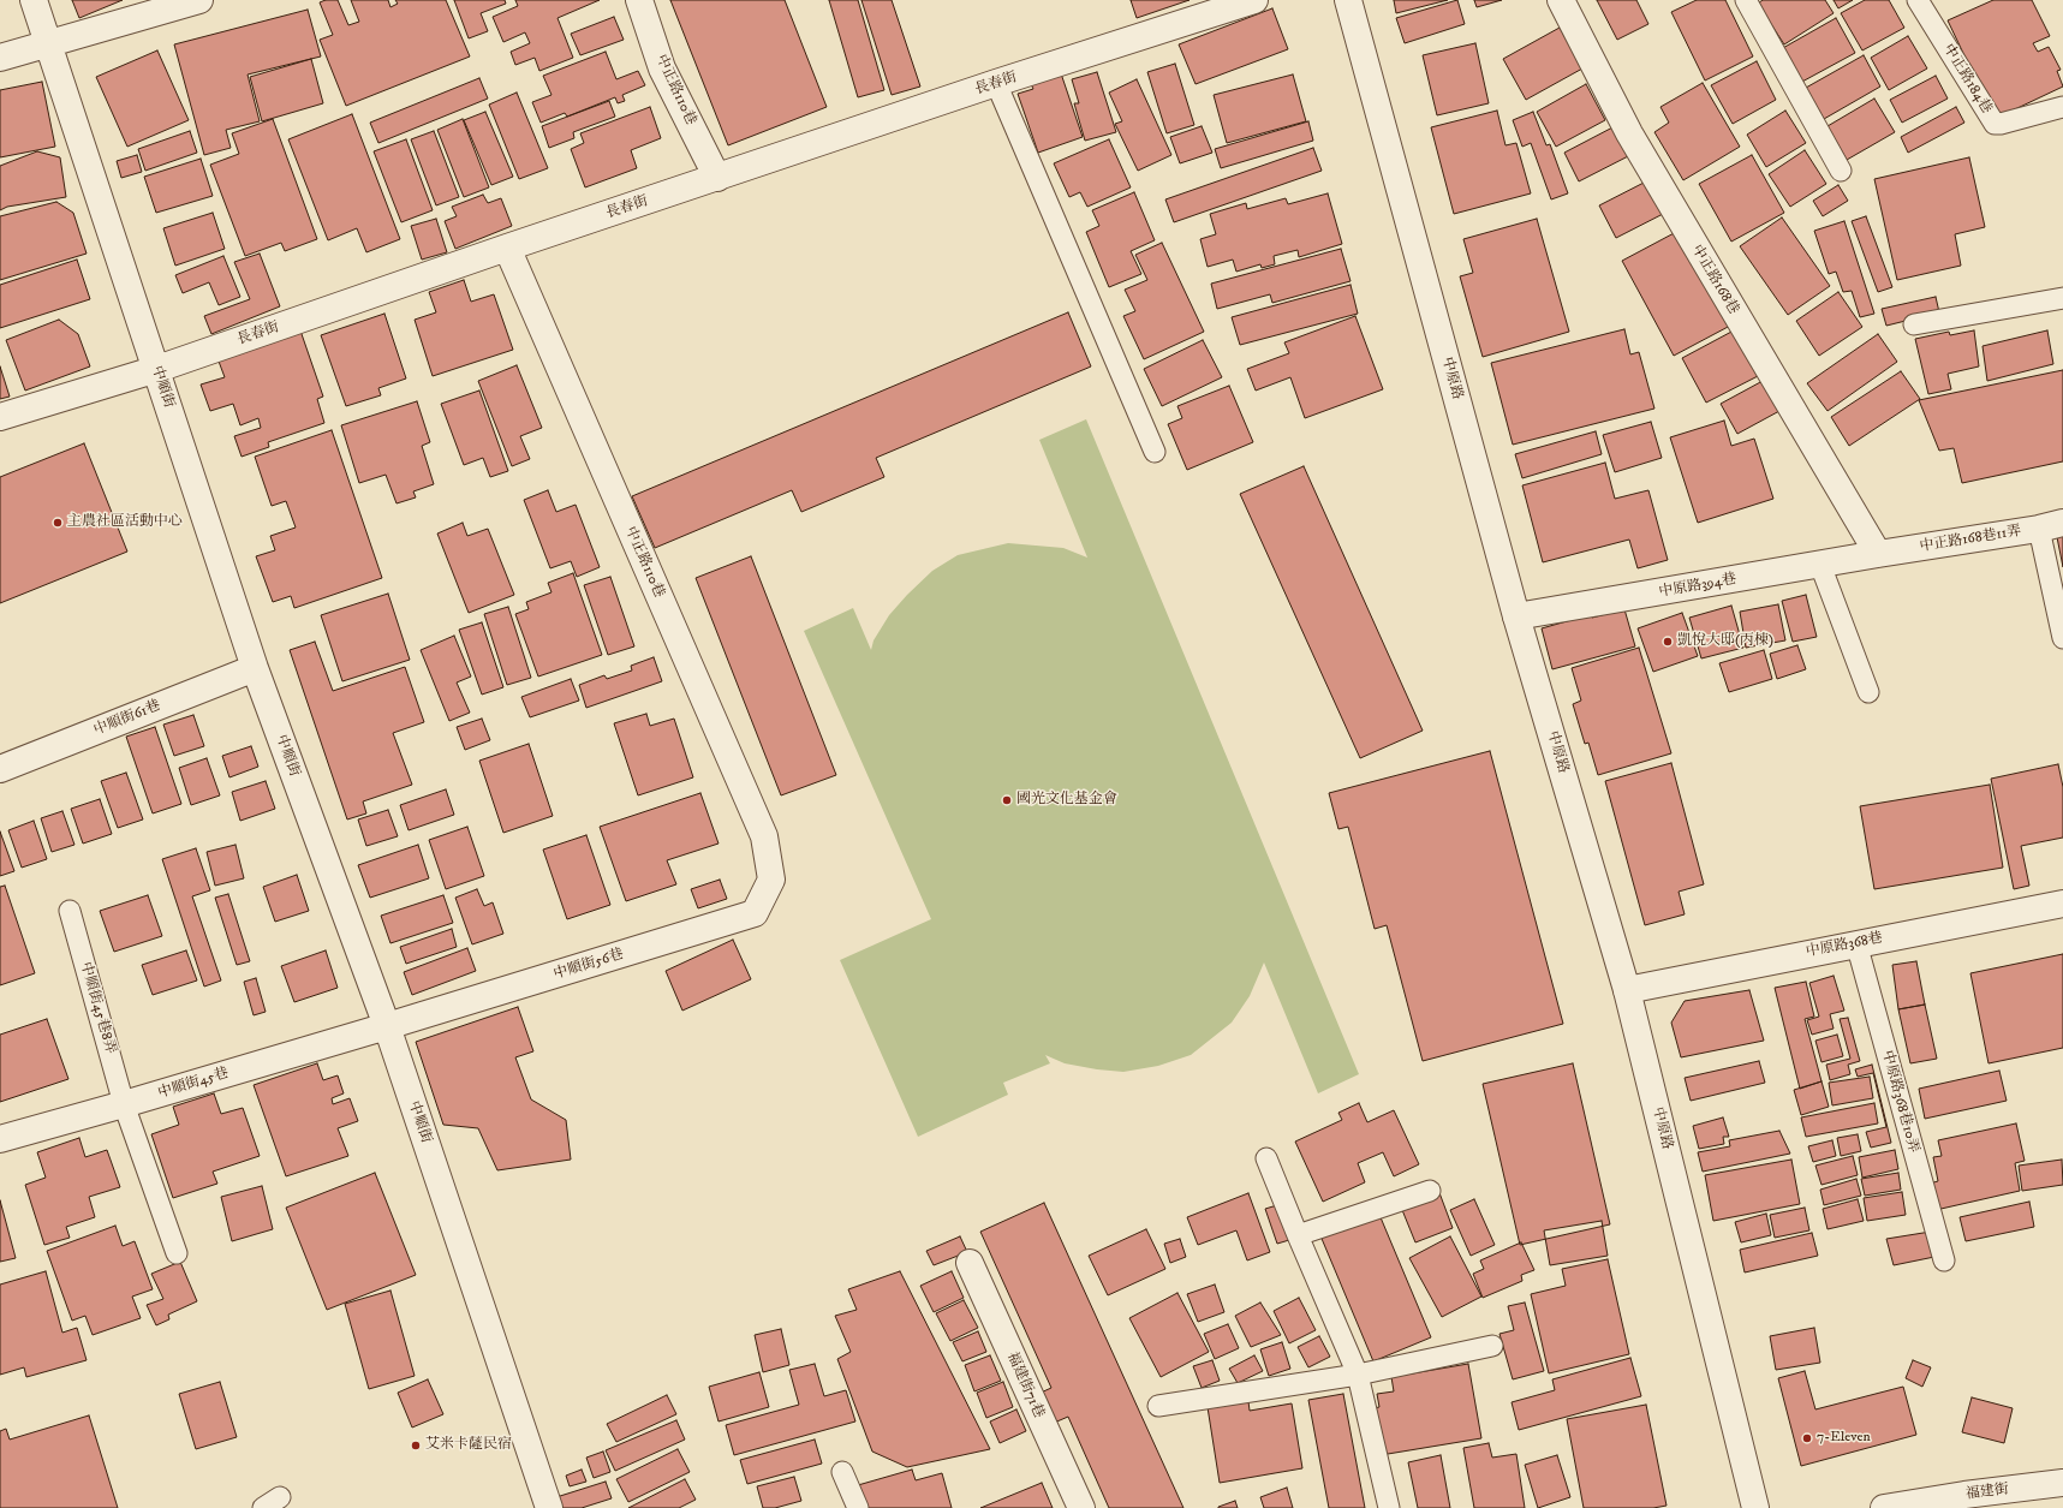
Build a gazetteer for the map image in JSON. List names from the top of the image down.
{
  "streets": {
    "street": [
      "長春街",
      "中正路110巷",
      "中正路168巷",
      "中原路",
      "中順街",
      "中正路168巷11弄",
      "中原路394巷",
      "中順街61巷",
      "中原路368巷",
      "中順街56巷",
      "中順街45巷",
      "福建街71巷",
      "福建街"
    ],
    "lane": ["中正路184巷", "中順街45巷8弄", "中原路368巷10弄"]
  },
  "crossings": [
    ["長春街", "中正路110巷"],
    ["長春街", "中順街"],
    ["中正路110巷", "中順街56巷"],
    ["中正路168巷", "中正路168巷11弄"],
    ["中正路168巷", "中原路394巷"],
    ["中原路", "中原路394巷"],
    ["中原路", "中原路368巷"],
    ["中順街", "中順街61巷"],
    ["中順街", "中順街56巷"],
    ["中順街", "中順街45巷"],
    ["中正路168巷11弄", "中原路394巷"],
    ["中原路368巷", "中原路368巷10弄"],
    ["中順街56巷", "中順街45巷"],
    ["中順街45巷8弄", "中順街45巷"]
  ],
  "places": [
    "主農社區活動中心",
    "凱悅大邸(丙棟)",
    "國光文化基金會",
    "7-Eleven",
    "艾米卡薩民宿"
  ]
}
